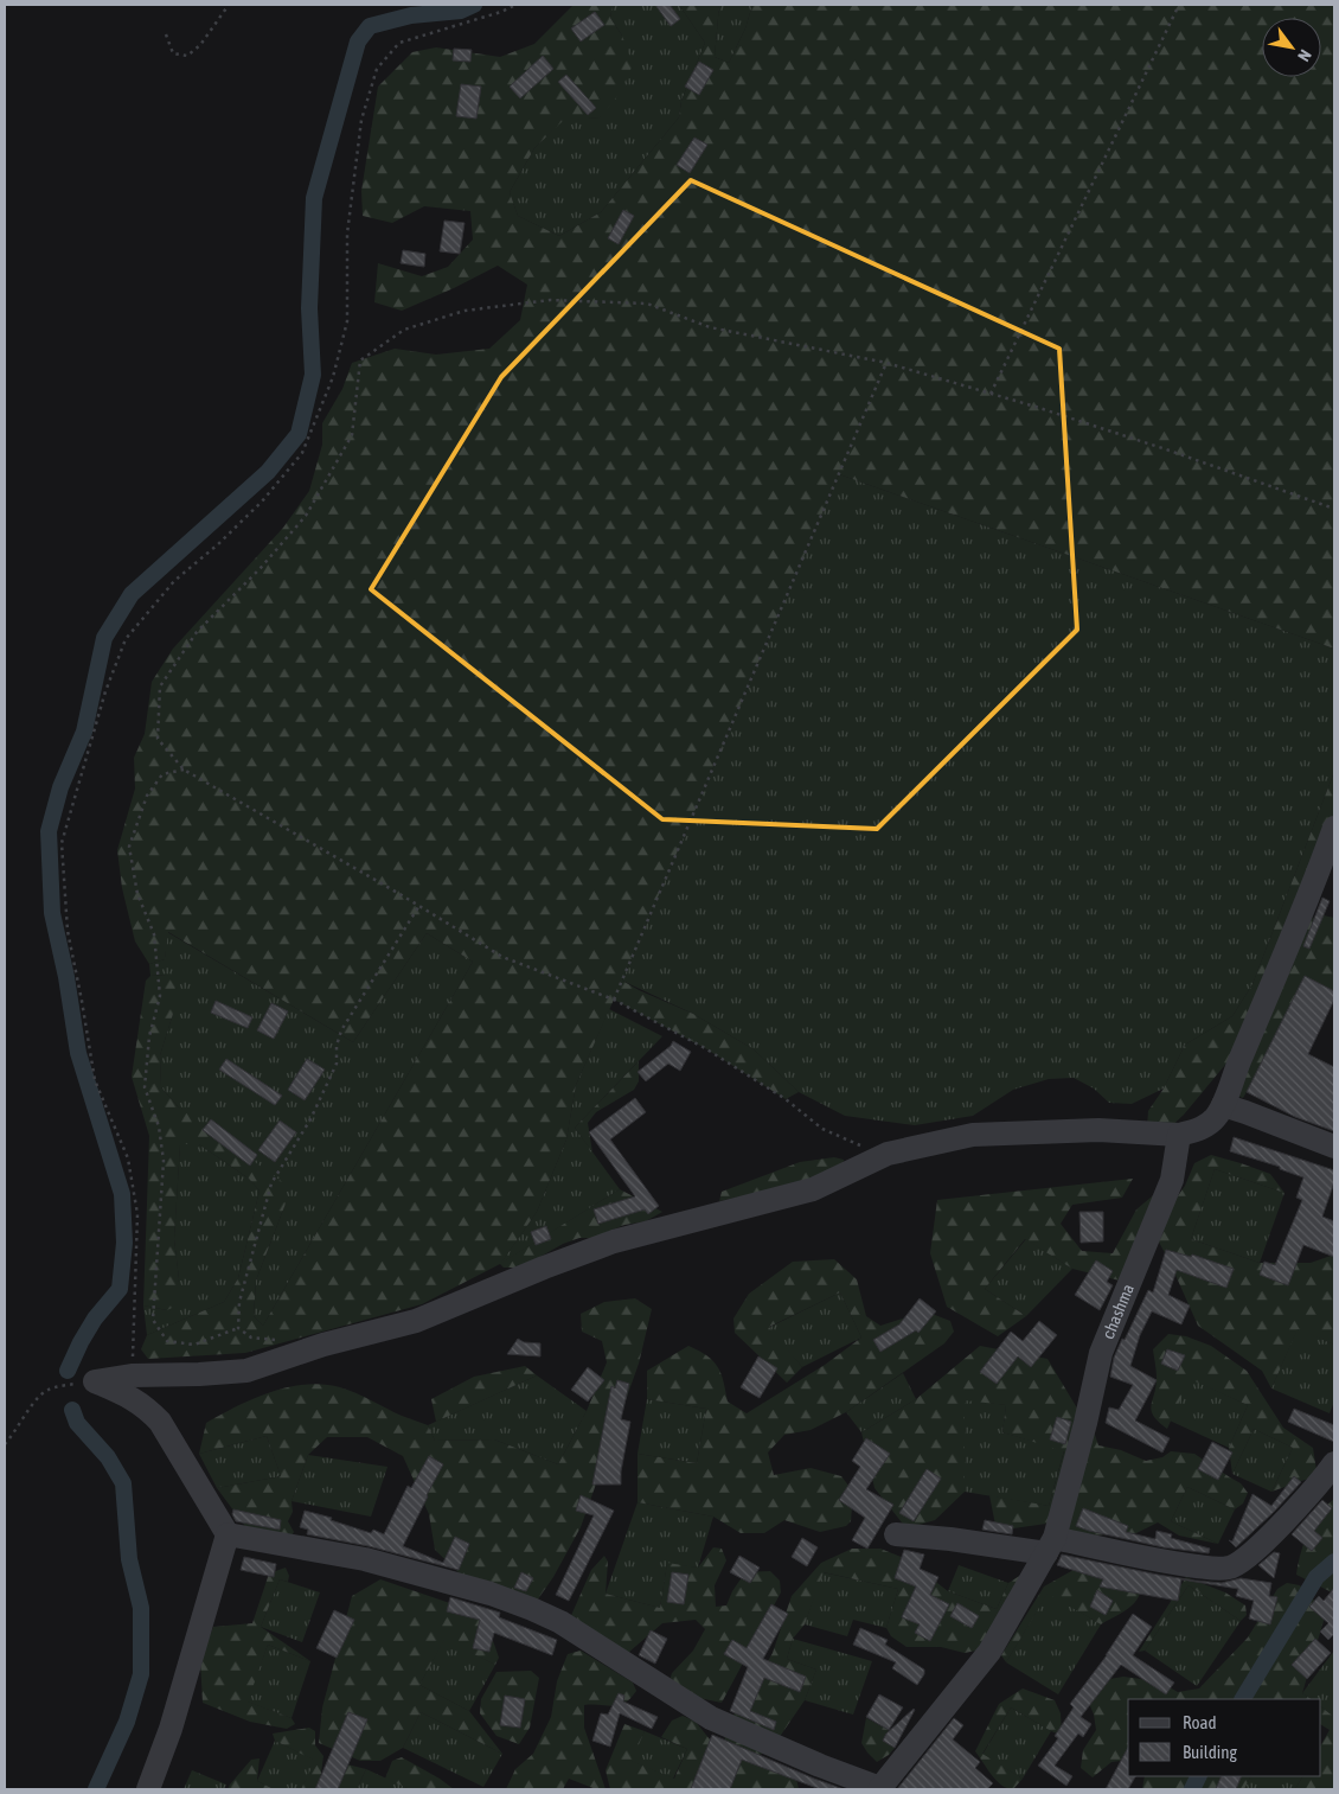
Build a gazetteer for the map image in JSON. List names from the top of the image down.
{
  "streets": {
    "street": ["сhashma"]
  },
  "legend": ["Road", "Building"],
  "north": "bottom right"
}
